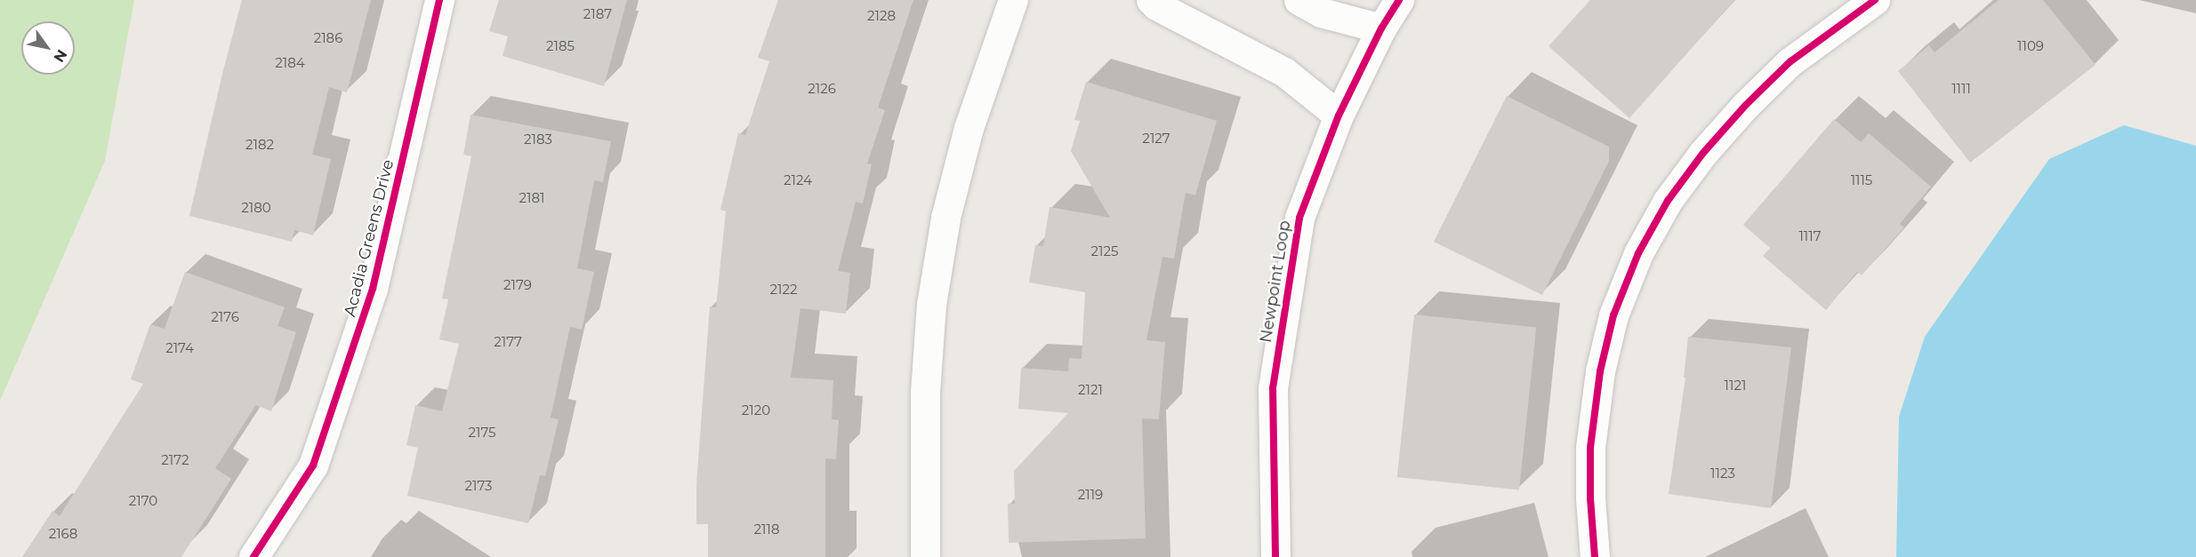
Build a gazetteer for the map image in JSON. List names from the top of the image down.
{
  "streets": {
    "street": ["Acadia Greens Drive", "Newpoint Loop"]
  },
  "house_numbers": [
    "2187",
    "2128",
    "2186",
    "2185",
    "1109",
    "2184",
    "2126",
    "1111",
    "2127",
    "2183",
    "2182",
    "2124",
    "1115",
    "2181",
    "2180",
    "1117",
    "2125",
    "2179",
    "2122",
    "2176",
    "2177",
    "2174",
    "1121",
    "2121",
    "2120",
    "2175",
    "2172",
    "1123",
    "2173",
    "2119",
    "2170",
    "2118",
    "2168"
  ],
  "north": "bottom right"
}
